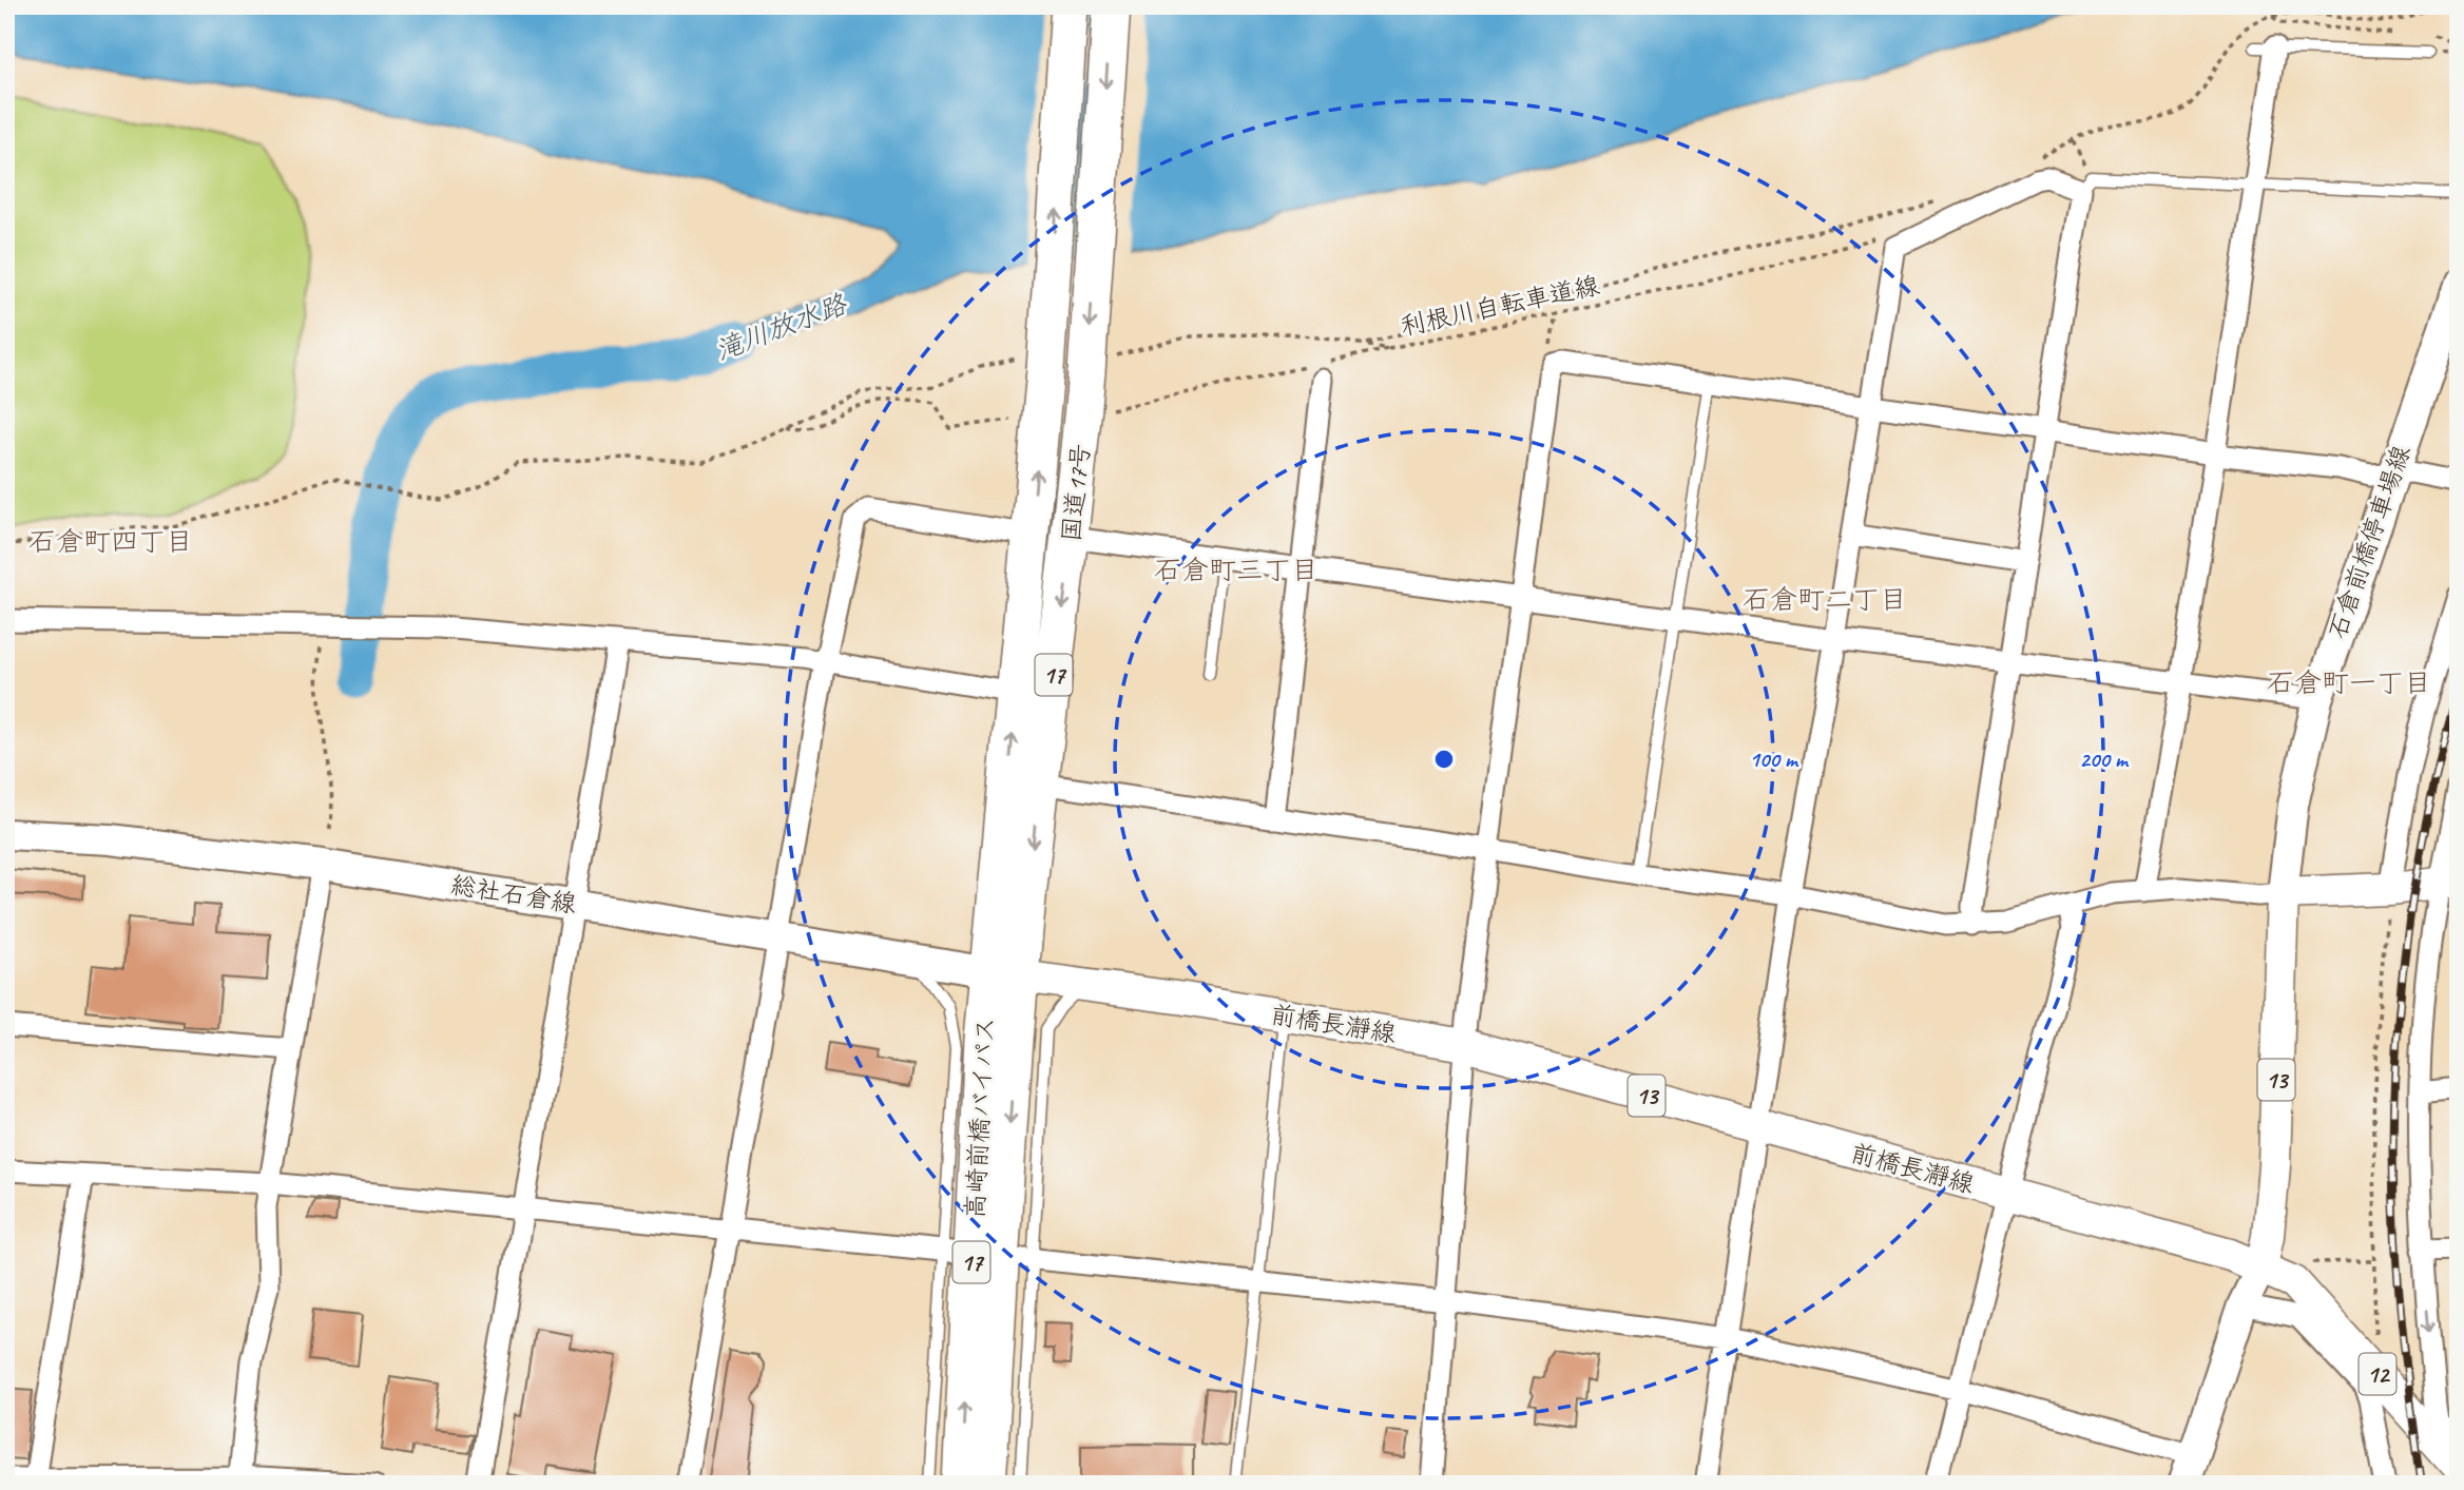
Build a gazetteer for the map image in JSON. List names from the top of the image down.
{
  "streets": {
    "highway": ["国道17号", "17", "高崎前橋バイパス"],
    "main road": [
      "石倉前橋停車場線",
      "総社石倉線",
      "前橋長瀞線",
      "13",
      "12"
    ],
    "path": ["利根川自転車道線"]
  },
  "crossings": [
    ["利根川自転車道線", "国道17号"],
    ["国道17号", "総社石倉線"],
    ["国道17号", "前橋長瀞線"],
    ["国道17号", "高崎前橋バイパス"],
    ["石倉前橋停車場線", "13"],
    ["総社石倉線", "前橋長瀞線"],
    ["総社石倉線", "高崎前橋バイパス"],
    ["前橋長瀞線", "13"],
    ["前橋長瀞線", "高崎前橋バイパス"],
    ["前橋長瀞線", "12"],
    ["13", "12"]
  ],
  "districts": [
    "石倉町四丁目",
    "石倉町三丁目",
    "石倉町二丁目",
    "石倉町一丁目"
  ],
  "water": ["滝川放水路"],
  "rings": ["100 m", "200 m"]
}
